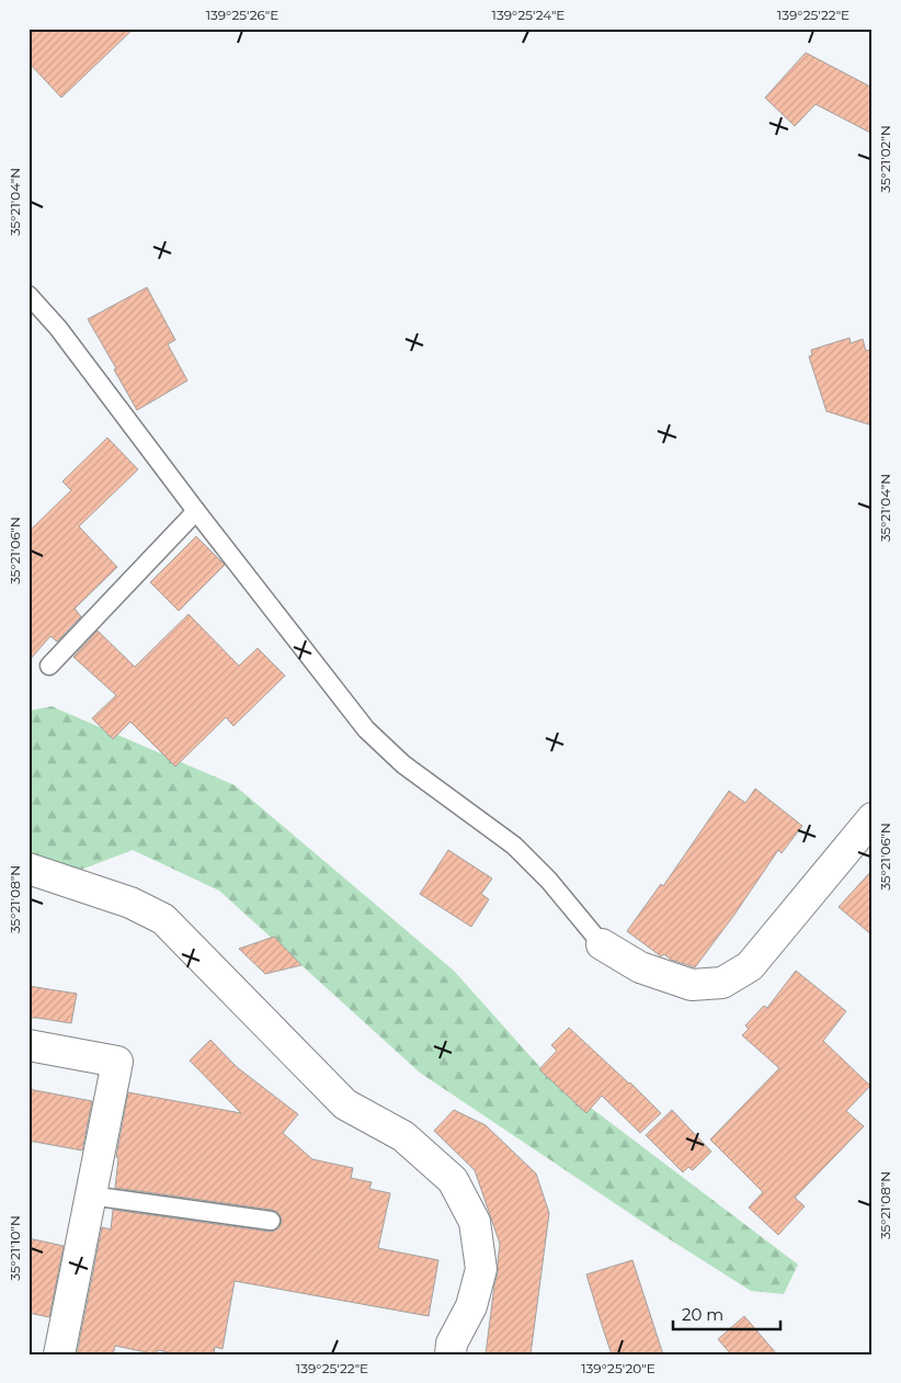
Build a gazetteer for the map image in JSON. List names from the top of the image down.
{
  "scale_bar": "20 m",
  "coordinates": [
    "139°25'26\"E",
    "139°25'24\"E",
    "139°25'22\"E",
    "35°21'02\"N",
    "35°21'04\"N",
    "35°21'06\"N",
    "35°21'08\"N",
    "35°21'10\"N",
    "139°25'20\"E"
  ]
}
